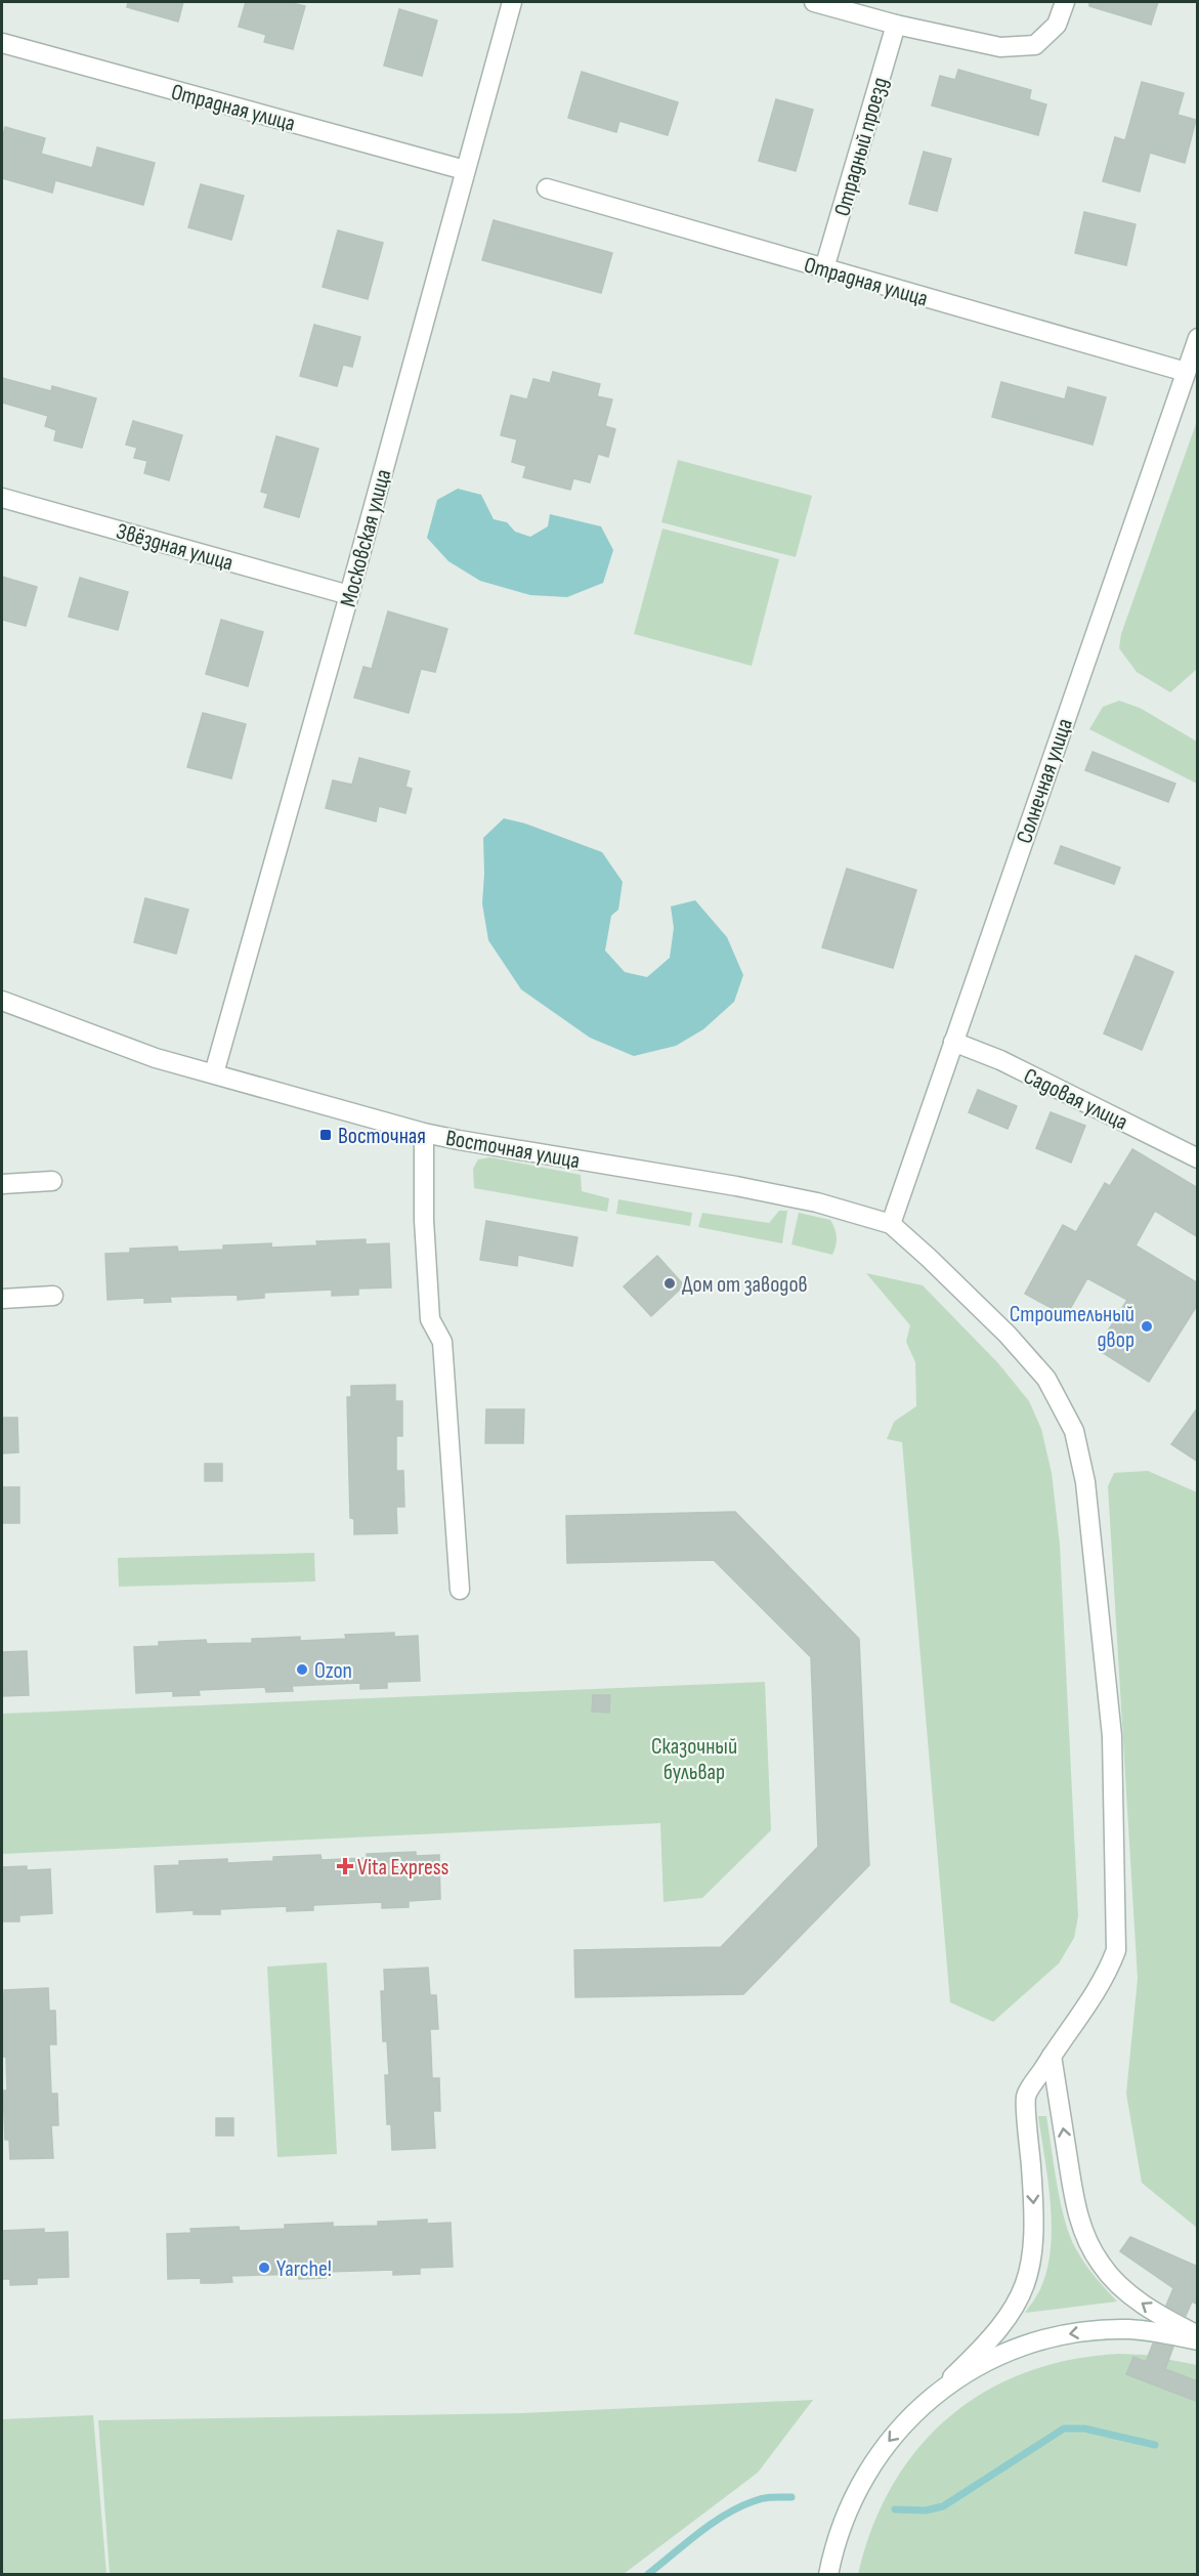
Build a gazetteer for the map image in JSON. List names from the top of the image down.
{
  "streets": {
    "street": [
      "Отрадная улица",
      "Отрадный проезд",
      "Московская улица",
      "Звёздная улица",
      "Солнечная улица",
      "Садовая улица",
      "Восточная улица"
    ]
  },
  "crossings": [
    ["Отрадная улица", "Отрадный проезд"],
    ["Отрадная улица", "Московская улица"],
    ["Отрадная улица", "Солнечная улица"],
    ["Московская улица", "Звёздная улица"],
    ["Московская улица", "Восточная улица"],
    ["Солнечная улица", "Садовая улица"],
    ["Солнечная улица", "Восточная улица"]
  ],
  "parks": ["Сказочный бульвар"],
  "places": {
    "transit": ["Восточная"],
    "other": [
      "Дом от заводов",
      "Строительный двор",
      "Ozon",
      "Yarche!"
    ],
    "health": ["Vita Express"]
  }
}
